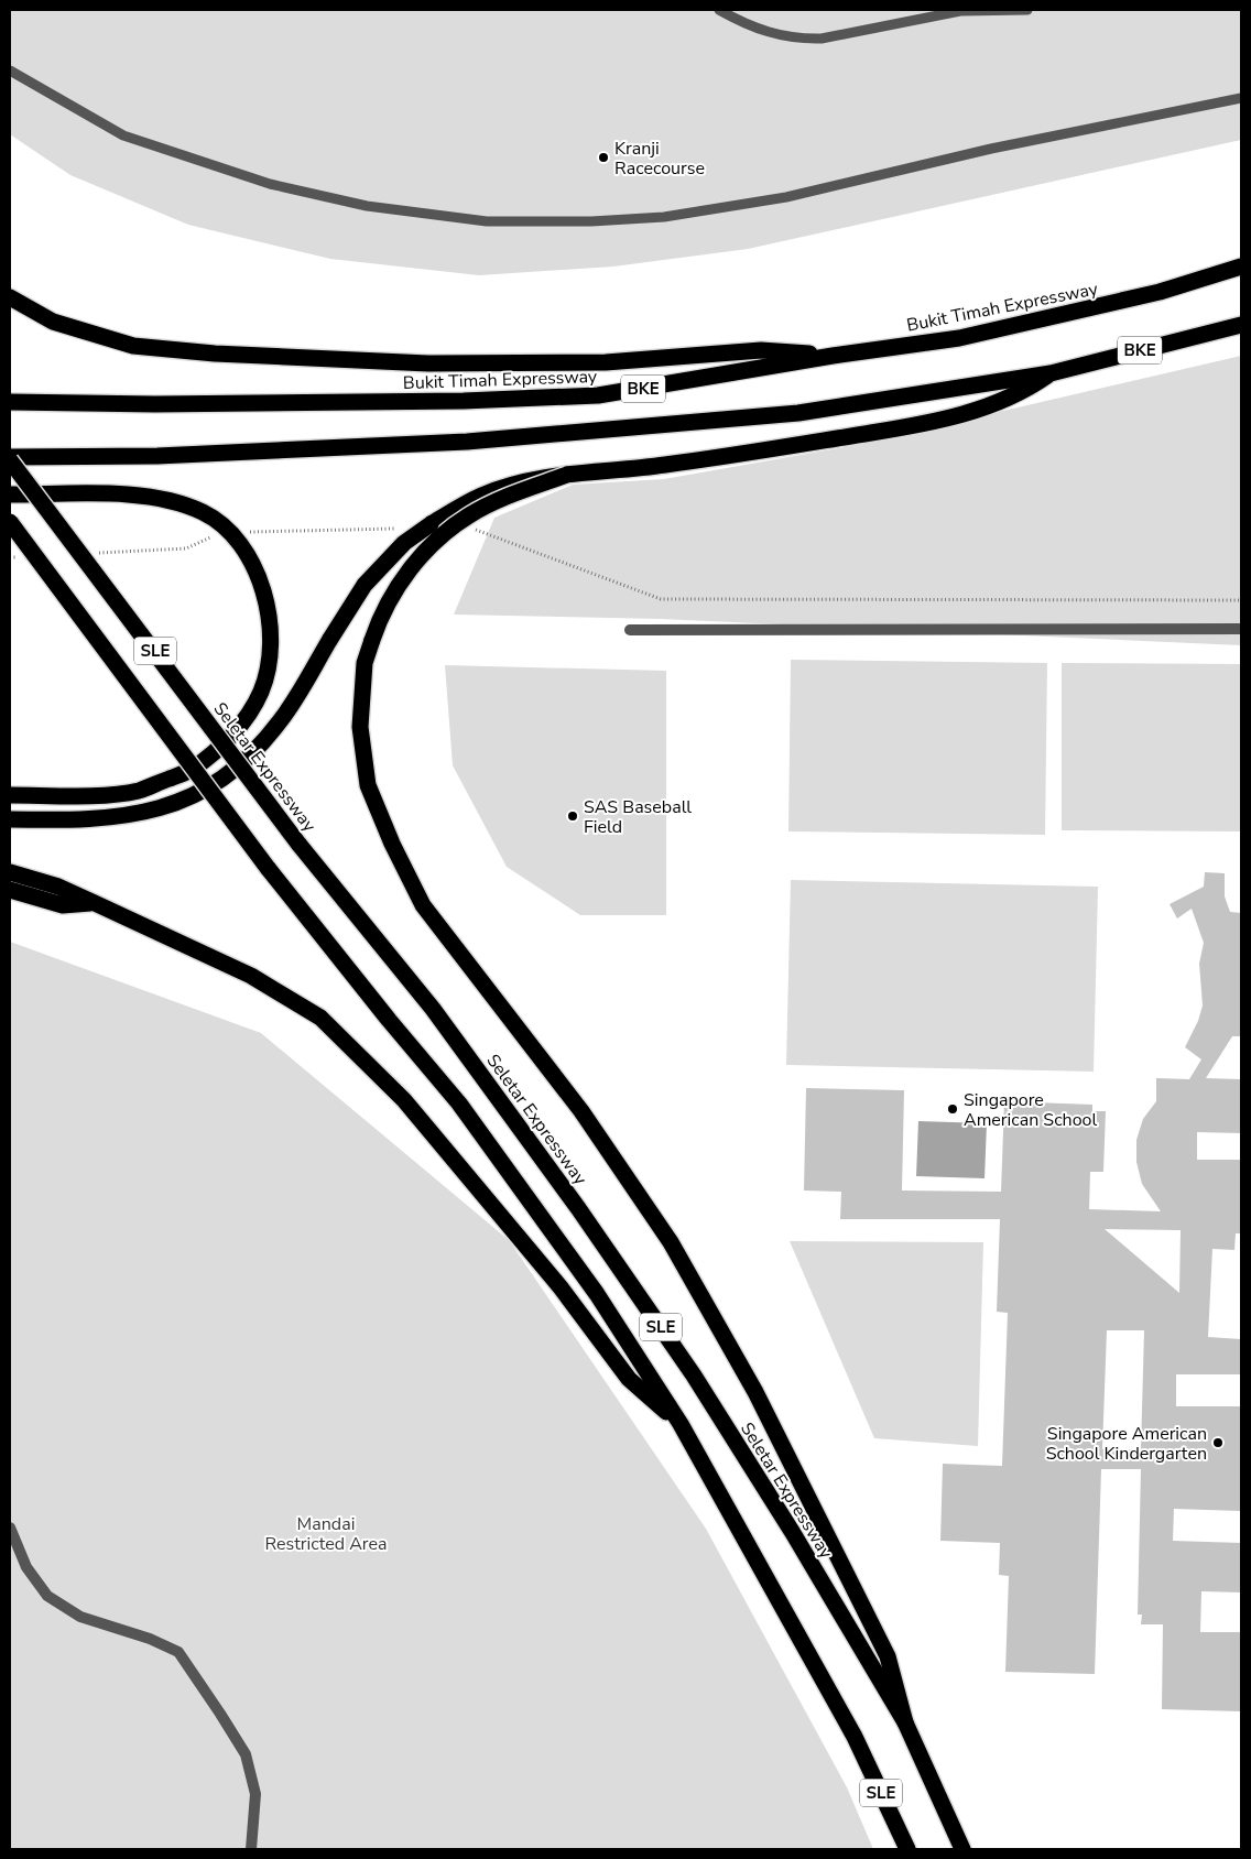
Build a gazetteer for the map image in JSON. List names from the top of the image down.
{
  "streets": {
    "highway": [
      "Bukit Timah Expressway",
      "BKE",
      "SLE",
      "Seletar Expressway"
    ]
  },
  "crossings": [
    ["BKE", "Seletar Expressway"]
  ],
  "parks": ["Mandai Restricted Area"],
  "places": [
    "Kranji Racecourse",
    "SAS Baseball Field",
    "Singapore American School",
    "Singapore American School Kindergarten"
  ]
}
